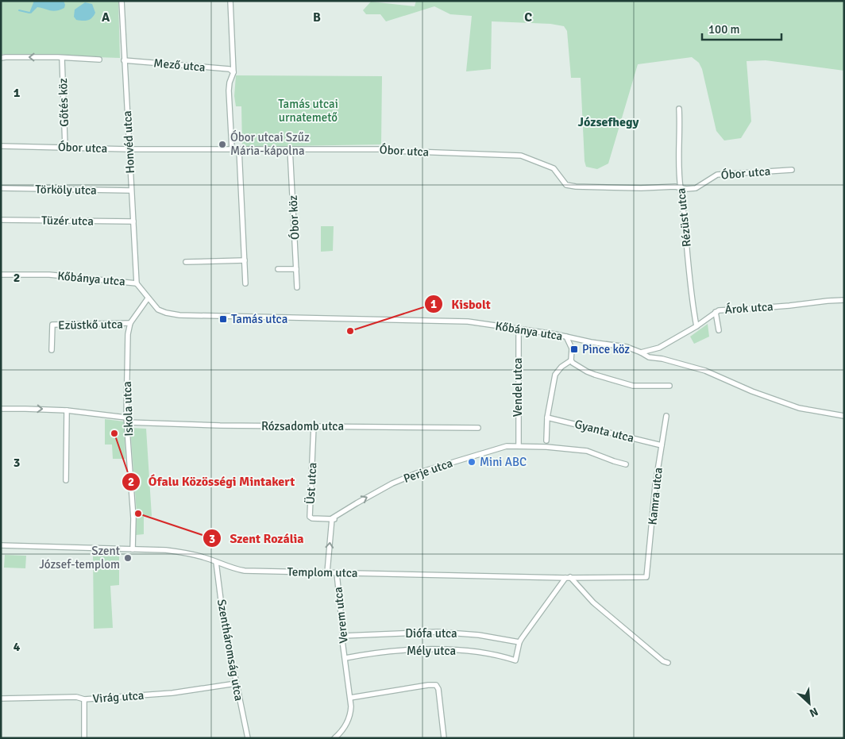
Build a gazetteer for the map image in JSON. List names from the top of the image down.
{
  "streets": {
    "street": [
      "Mező utca",
      "Gőtés köz",
      "Honvéd utca",
      "Óbor utca",
      "Törköly utca",
      "Óbor köz",
      "Rézüst utca",
      "Tüzér utca",
      "Kőbánya utca",
      "Árok utca",
      "Ezüstkő utca",
      "Vendel utca",
      "Iskola utca",
      "Rózsadomb utca",
      "Gyanta utca",
      "Perje utca",
      "Üst utca",
      "Kamra utca",
      "Templom utca",
      "Verem utca",
      "Diófa utca",
      "Szentháromság utca",
      "Mély utca",
      "Virág utca"
    ]
  },
  "crossings": [
    ["Mező utca", "Honvéd utca"],
    ["Gőtés köz", "Óbor utca"],
    ["Honvéd utca", "Óbor utca"],
    ["Honvéd utca", "Törköly utca"],
    ["Honvéd utca", "Tüzér utca"],
    ["Honvéd utca", "Kőbánya utca"],
    ["Óbor utca", "Óbor köz"],
    ["Óbor utca", "Rézüst utca"],
    ["Rézüst utca", "Árok utca"],
    ["Kőbánya utca", "Árok utca"],
    ["Kőbánya utca", "Vendel utca"],
    ["Kőbánya utca", "Iskola utca"],
    ["Ezüstkő utca", "Iskola utca"],
    ["Vendel utca", "Perje utca"],
    ["Iskola utca", "Rózsadomb utca"],
    ["Iskola utca", "Templom utca"],
    ["Rózsadomb utca", "Üst utca"],
    ["Gyanta utca", "Kamra utca"],
    ["Perje utca", "Üst utca"],
    ["Kamra utca", "Templom utca"],
    ["Templom utca", "Verem utca"],
    ["Templom utca", "Szentháromság utca"],
    ["Verem utca", "Diófa utca"],
    ["Verem utca", "Mély utca"],
    ["Diófa utca", "Mély utca"],
    ["Szentháromság utca", "Virág utca"]
  ],
  "one_way": ["Perje utca"],
  "districts": ["Józsefhegy"],
  "parks": ["Tamás utcai urnatemető"],
  "places": {
    "other": [
      "Óbor utcai Szűz Mária-kápolna",
      "Kisbolt",
      "Ófalu Közösségi Mintakert",
      "Mini ABC",
      "Szent Rozália",
      "Szent József-templom"
    ],
    "transit": ["Tamás utca", "Pince köz"]
  },
  "scale_bar": "100 m",
  "north": "bottom right",
  "grid": {
    "columns": ["A", "B", "C"],
    "rows": [
      "1",
      "2",
      "3",
      "4"
    ]
  }
}
